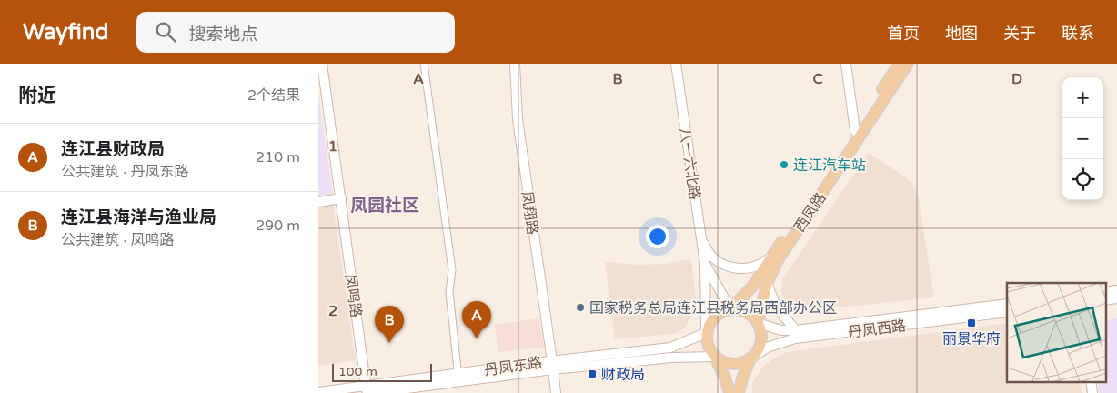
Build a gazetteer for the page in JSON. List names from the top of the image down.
{
  "streets": {
    "main road": [
      "八一六北路",
      "西凤路",
      "凤翔路",
      "凤鸣路",
      "丹凤西路",
      "丹凤东路"
    ]
  },
  "crossings": [
    ["八一六北路", "西凤路"],
    ["八一六北路", "丹凤西路"],
    ["八一六北路", "丹凤东路"],
    ["西凤路", "丹凤西路"],
    ["西凤路", "丹凤东路"],
    ["凤翔路", "丹凤东路"],
    ["凤鸣路", "丹凤东路"],
    ["丹凤西路", "丹凤东路"]
  ],
  "districts": ["凤园社区"],
  "places": {
    "other": ["连江汽车站", "国家税务总局连江县税务局西部办公区"],
    "transit": ["丽景华府", "财政局"]
  },
  "scale_bar": "100 m",
  "page": {
    "header": "Wayfind",
    "search": "搜索地点",
    "nav": [
      "首页",
      "地图",
      "关于",
      "联系"
    ],
    "heading": ["附近", "2个结果"],
    "map_buttons": ["+", "−"],
    "list": [
      {
        "mark": "A",
        "name": "连江县财政局",
        "note": "公共建筑 · 丹凤东路",
        "value": "210 m"
      },
      {
        "mark": "B",
        "name": "连江县海洋与渔业局",
        "note": "公共建筑 · 凤鸣路",
        "value": "290 m"
      }
    ],
    "pins": ["A", "B"],
    "scale": "100 m"
  },
  "grid": {
    "columns": [
      "A",
      "B",
      "C",
      "D"
    ],
    "rows": ["1", "2"]
  }
}
